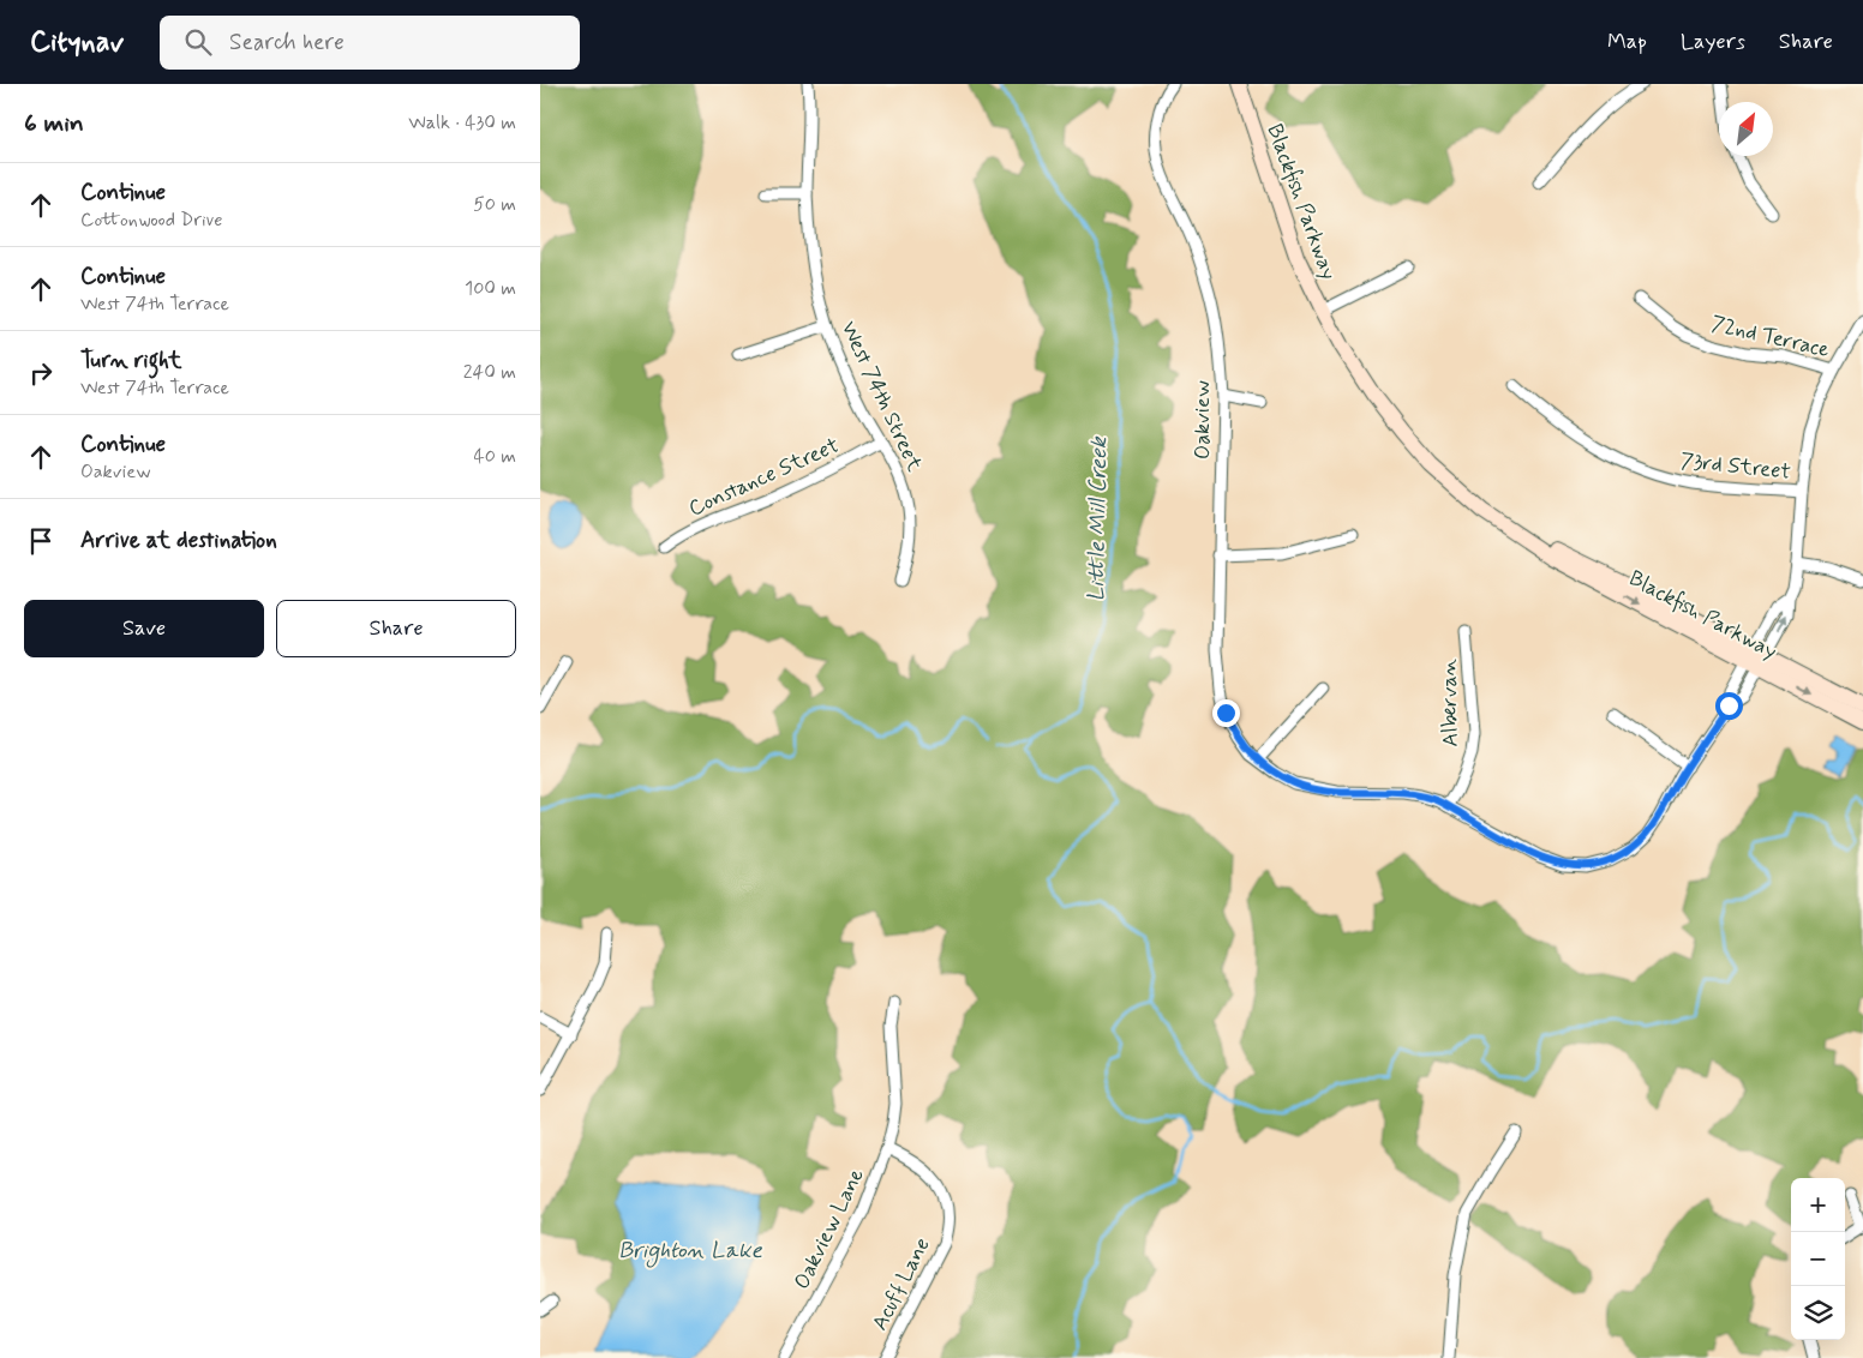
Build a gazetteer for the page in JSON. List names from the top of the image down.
{
  "streets": {
    "main road": ["Blackfish Parkway"],
    "street": [
      "72nd Terrace",
      "West 74th Street",
      "Oakview",
      "73rd Street",
      "Constance Street",
      "Albervan",
      "Oakview Lane",
      "Acuff Lane"
    ]
  },
  "crossings": [
    ["Blackfish Parkway", "Oakview"],
    ["72nd Terrace", "Oakview"],
    ["West 74th Street", "Constance Street"],
    ["Oakview", "73rd Street"],
    ["Oakview", "Albervan"],
    ["Oakview Lane", "Acuff Lane"]
  ],
  "water": ["Little Mill Creek", "Brighton Lake"],
  "north": "top right",
  "page": {
    "header": "Citynav",
    "search": "Search here",
    "nav": ["Map", "Layers", "Share"],
    "heading": ["6 min", "Walk · 430 m"],
    "list": [
      ["Continue", "Cottonwood Drive", "50 m"],
      ["Continue", "West 74th Terrace", "100 m"],
      ["Turn right", "West 74th Terrace", "240 m"],
      ["Continue", "Oakview", "40 m"],
      "Arrive at destination"
    ],
    "buttons": ["Save", "Share"],
    "map_buttons": ["+", "−"]
  }
}
